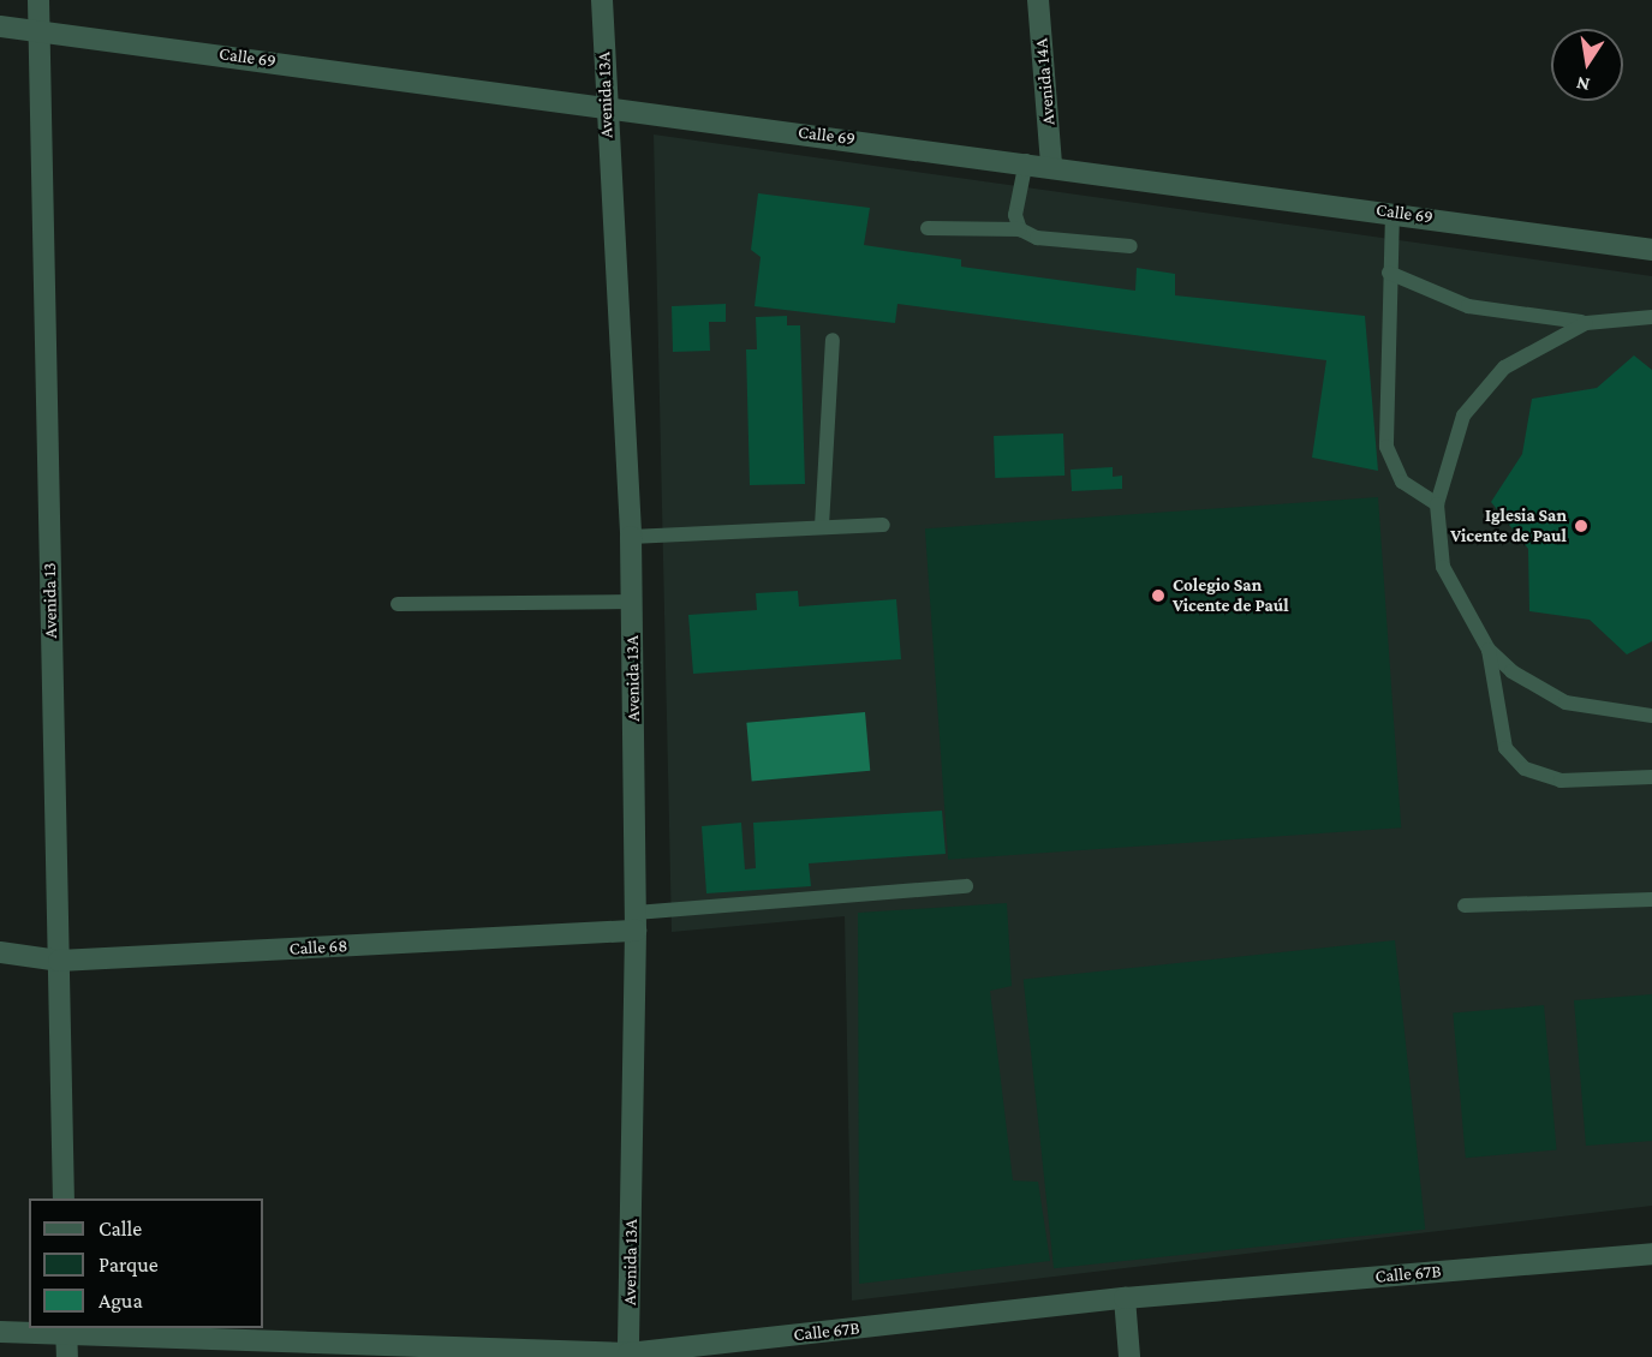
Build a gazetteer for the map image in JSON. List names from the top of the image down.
{
  "streets": {
    "street": [
      "Calle 69",
      "Avenida 14A",
      "Avenida 13A",
      "Avenida 13",
      "Calle 68",
      "Calle 67B"
    ]
  },
  "crossings": [
    ["Calle 69", "Avenida 14A"],
    ["Calle 69", "Avenida 13A"],
    ["Calle 69", "Avenida 13"],
    ["Avenida 13A", "Calle 68"],
    ["Avenida 13A", "Calle 67B"],
    ["Avenida 13", "Calle 68"]
  ],
  "places": ["Iglesia San Vicente de Paul", "Colegio San Vicente de Paúl"],
  "legend": ["Calle", "Parque", "Agua"],
  "north": "bottom"
}
